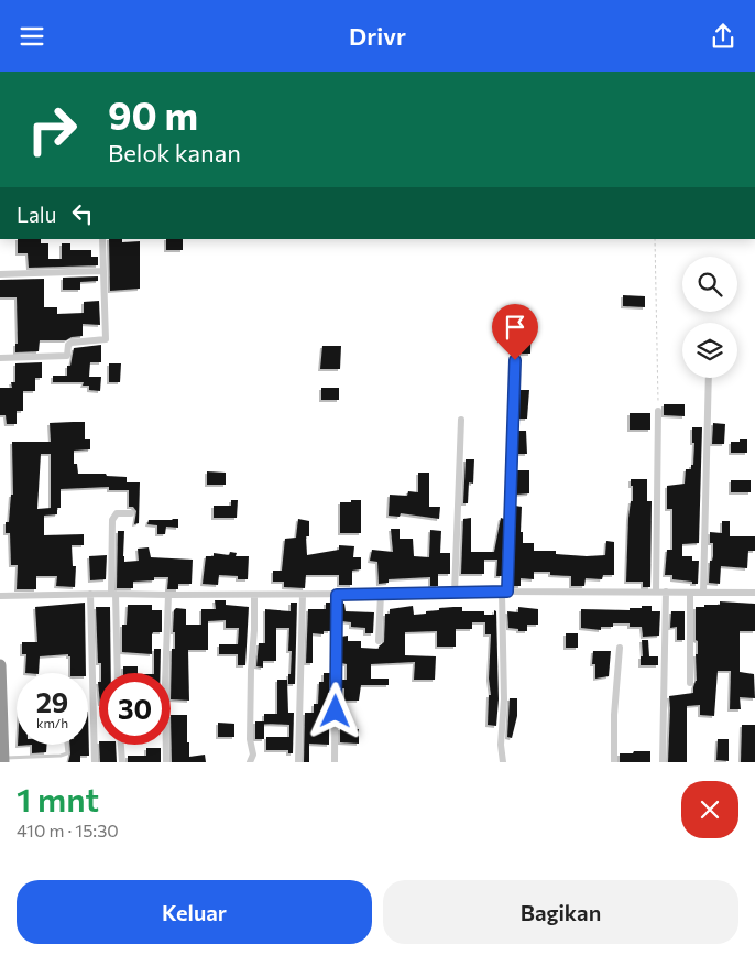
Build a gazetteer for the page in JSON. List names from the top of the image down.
{
  "page": {
    "header": "Drivr",
    "turn": ["90 m", "Belok kanan"],
    "then": "Lalu",
    "speed": "29 km/h",
    "limit": "30",
    "heading": ["1 mnt", "410 m · 15:30"],
    "buttons": ["Keluar", "Bagikan"]
  }
}
